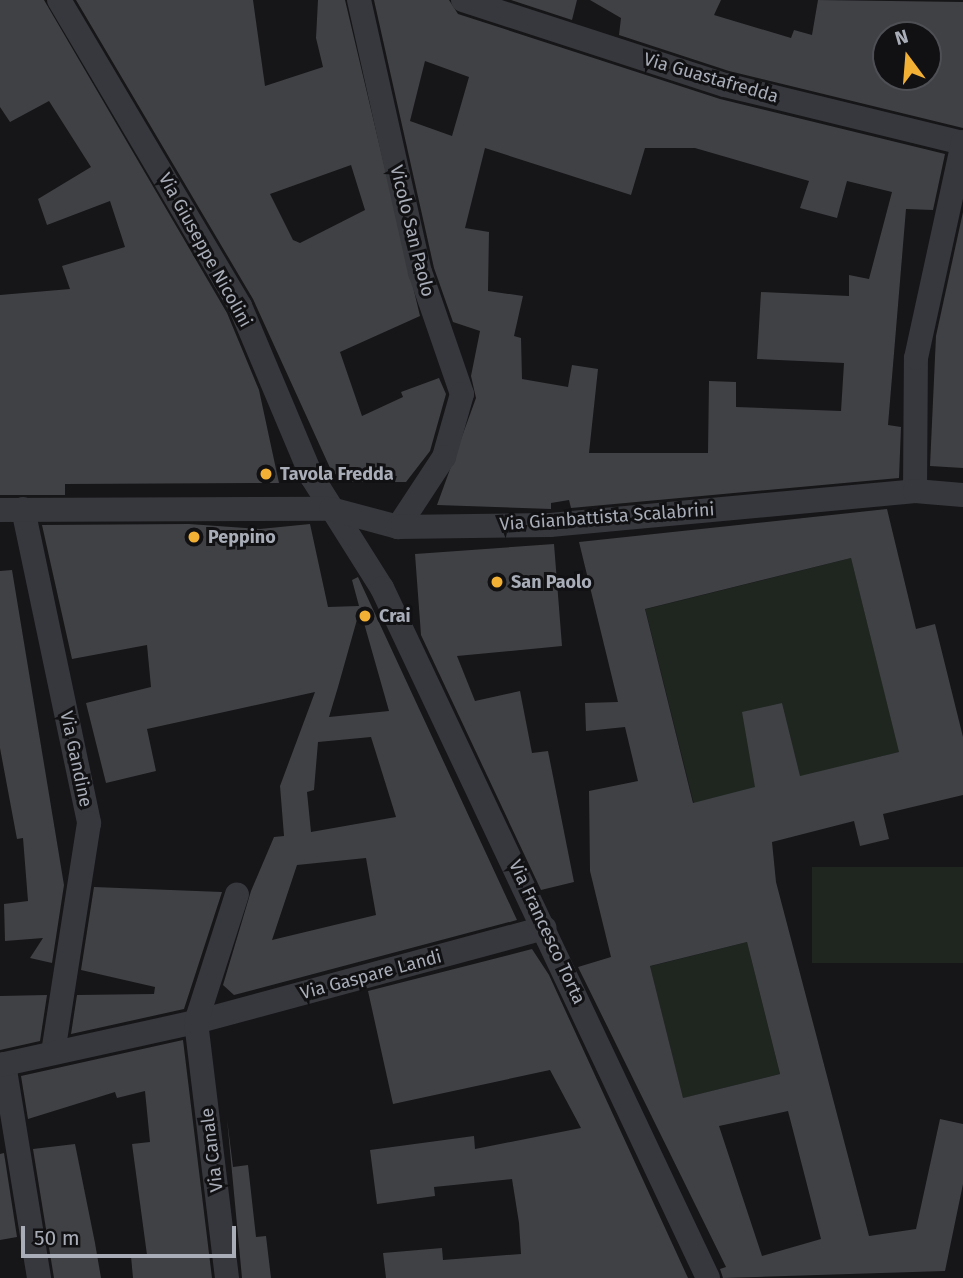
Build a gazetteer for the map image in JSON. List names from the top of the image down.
{
  "streets": {
    "street": [
      "Via Guastafredda",
      "Vicolo San Paolo",
      "Via Giuseppe Nicolini",
      "Via Gianbattista Scalabrini",
      "Via Gandine",
      "Via Francesco Torta",
      "Via Gaspare Landi",
      "Via Canale"
    ]
  },
  "crossings": [
    ["Vicolo San Paolo", "Via Gianbattista Scalabrini"],
    ["Via Giuseppe Nicolini", "Via Gianbattista Scalabrini"],
    ["Via Giuseppe Nicolini", "Via Francesco Torta"],
    ["Via Gianbattista Scalabrini", "Via Gandine"],
    ["Via Gandine", "Via Gaspare Landi"],
    ["Via Francesco Torta", "Via Gaspare Landi"],
    ["Via Gaspare Landi", "Via Canale"]
  ],
  "places": [
    "Tavola Fredda",
    "Peppino",
    "San Paolo",
    "Crai"
  ],
  "scale_bar": "50 m",
  "north": "top"
}
